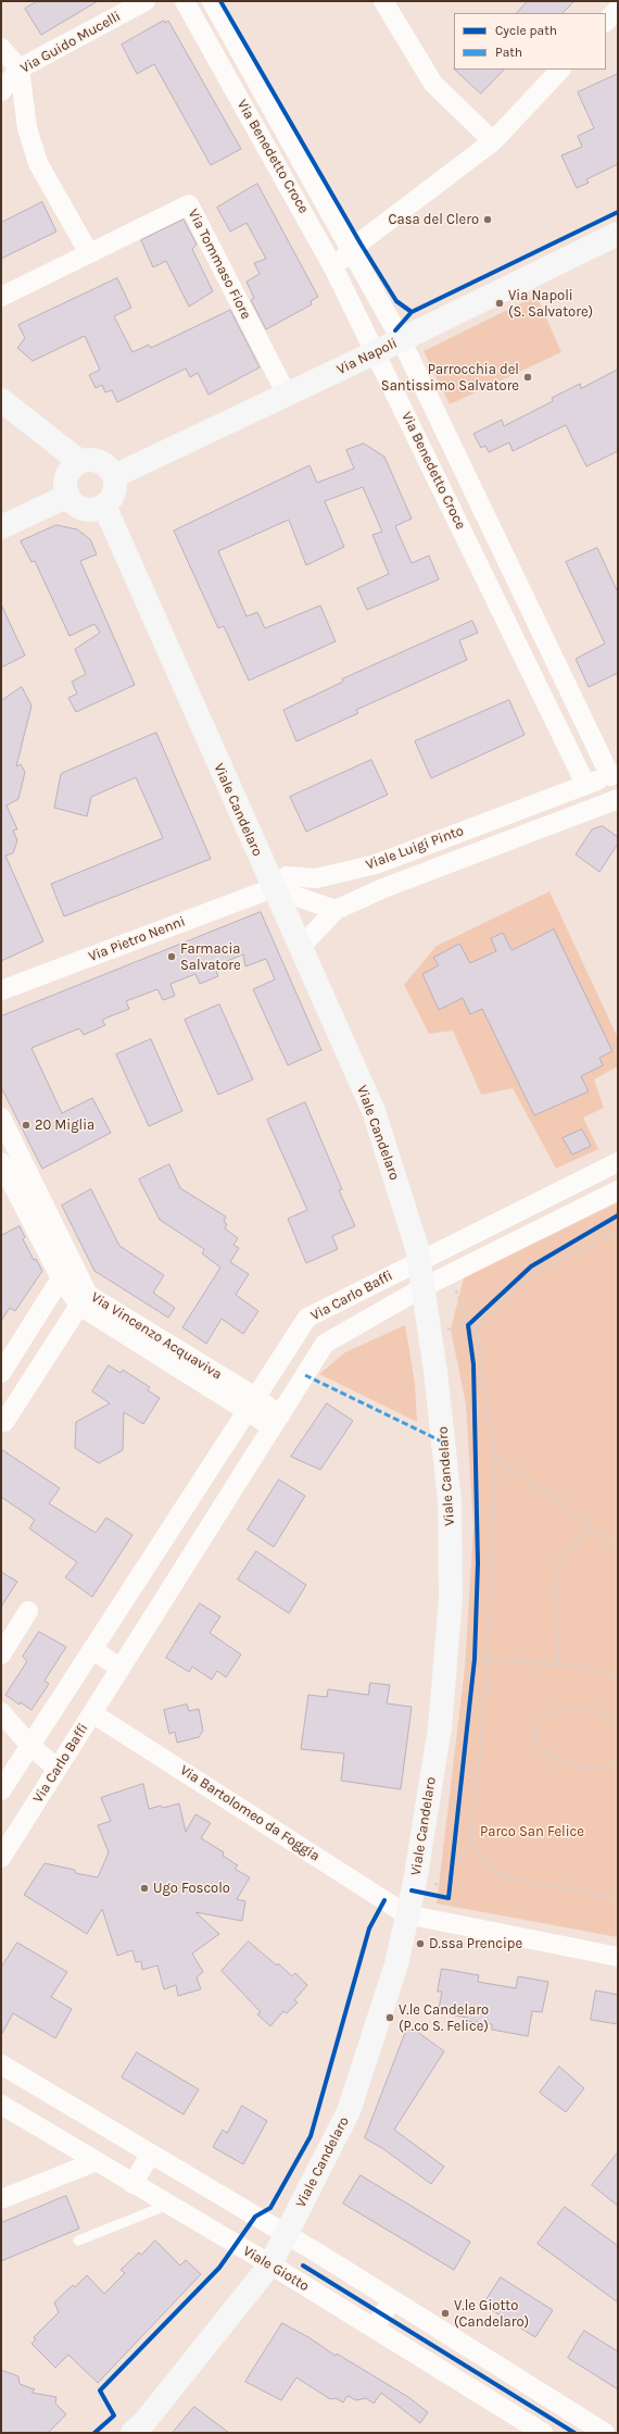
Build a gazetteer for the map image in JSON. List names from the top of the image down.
{
  "streets": {
    "main road": ["Via Napoli", "Viale Candelaro"],
    "street": [
      "Via Guido Mucelli",
      "Via Benedetto Croce",
      "Via Tommaso Fiore",
      "Viale Luigi Pinto",
      "Via Pietro Nenni",
      "Via Carlo Baffi",
      "Via Vincenzo Acquaviva",
      "Via Bartolomeo da Foggia",
      "Viale Giotto"
    ]
  },
  "crossings": [
    ["Via Benedetto Croce", "Via Napoli"],
    ["Via Benedetto Croce", "Viale Luigi Pinto"],
    ["Via Tommaso Fiore", "Via Napoli"],
    ["Via Napoli", "Viale Candelaro"],
    ["Viale Candelaro", "Viale Luigi Pinto"],
    ["Viale Candelaro", "Via Pietro Nenni"],
    ["Viale Candelaro", "Via Carlo Baffi"],
    ["Viale Candelaro", "Via Bartolomeo da Foggia"],
    ["Viale Candelaro", "Viale Giotto"],
    ["Viale Luigi Pinto", "Via Pietro Nenni"],
    ["Via Carlo Baffi", "Via Vincenzo Acquaviva"],
    ["Via Carlo Baffi", "Via Bartolomeo da Foggia"]
  ],
  "parks": ["Parco San Felice"],
  "places": [
    "Casa del Clero",
    "Via Napoli (S. Salvatore)",
    "Parrocchia del Santissimo Salvatore",
    "Farmacia Salvatore",
    "20 Miglia",
    "Ugo Foscolo",
    "D.ssa Prencipe",
    "V.le Candelaro (P.co S. Felice)",
    "V.le Giotto (Candelaro)"
  ],
  "legend": ["Cycle path", "Path"]
}
